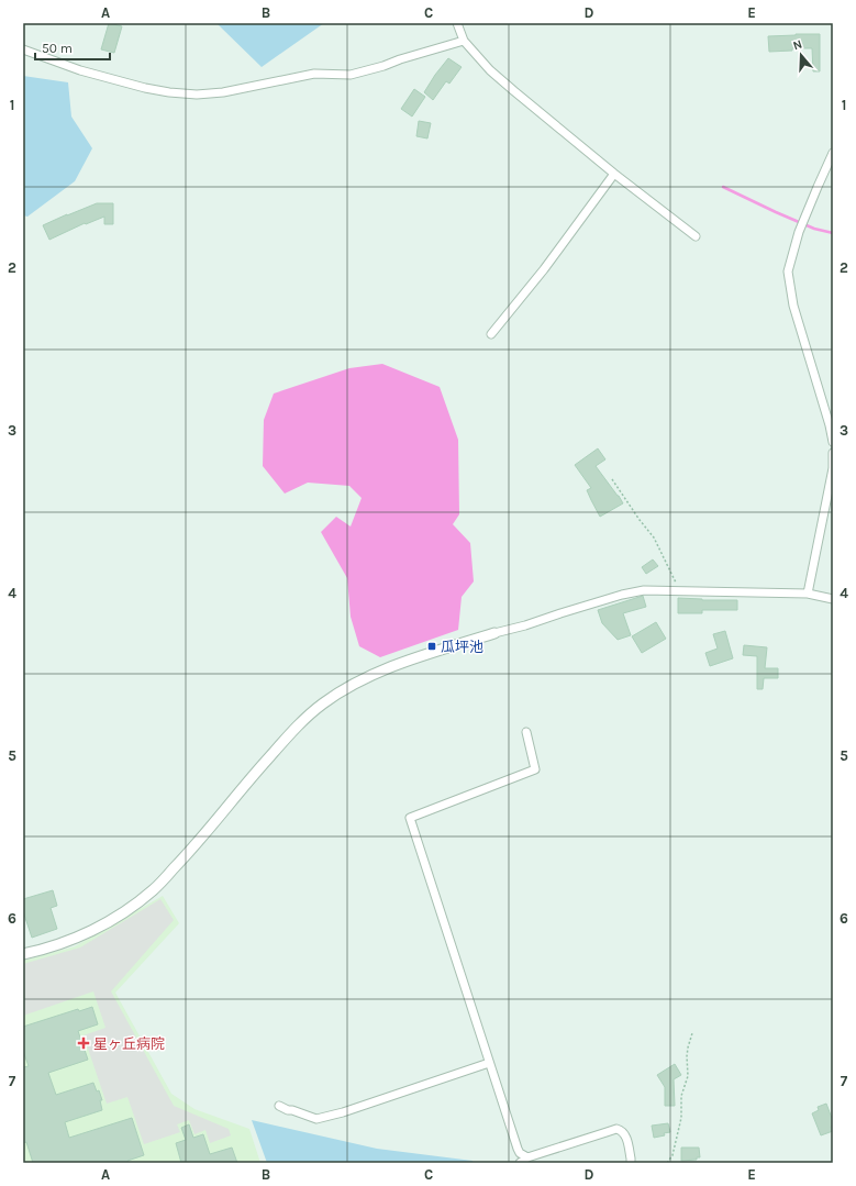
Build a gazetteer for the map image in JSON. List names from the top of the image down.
{
  "places": {
    "transit": ["瓜坪池"],
    "health": ["星ヶ丘病院"]
  },
  "scale_bar": "50 m",
  "north": "top",
  "grid": {
    "columns": [
      "A",
      "B",
      "C",
      "D",
      "E"
    ],
    "rows": [
      "1",
      "2",
      "3",
      "4",
      "5",
      "6",
      "7"
    ]
  }
}
